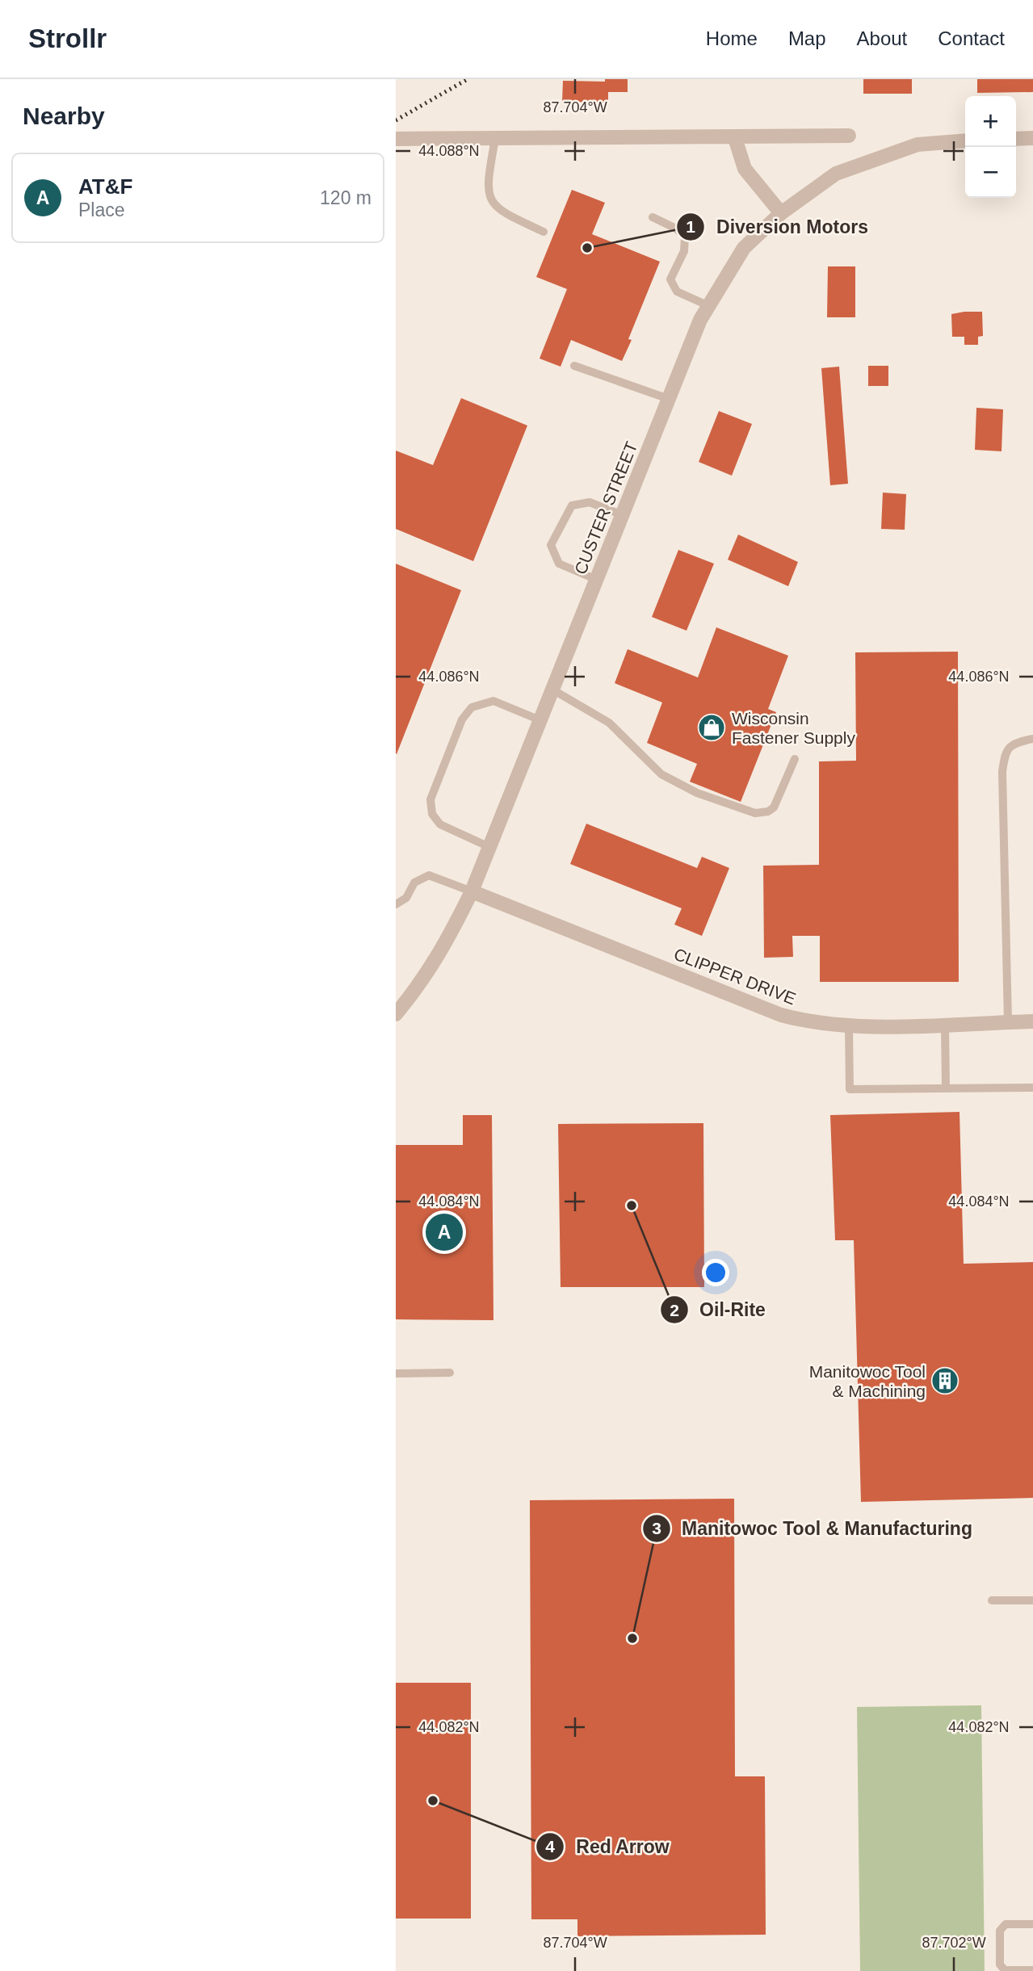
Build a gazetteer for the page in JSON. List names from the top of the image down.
{
  "streets": {
    "street": ["CUSTER STREET", "CLIPPER DRIVE"]
  },
  "crossings": [
    ["CUSTER STREET", "CLIPPER DRIVE"]
  ],
  "places": {
    "other": [
      "Diversion Motors",
      "Oil-Rite",
      "Manitowoc Tool & Manufacturing",
      "Red Arrow"
    ],
    "shop": ["Wisconsin Fastener Supply"],
    "building": ["Manitowoc Tool & Machining"]
  },
  "page": {
    "header": "Strollr",
    "nav": [
      "Home",
      "Map",
      "About",
      "Contact"
    ],
    "heading": "Nearby",
    "map_buttons": ["+", "−"],
    "list": [
      {
        "mark": "A",
        "name": "AT&F",
        "note": "Place",
        "value": "120 m"
      }
    ],
    "pins": "A"
  },
  "coordinates": [
    "87.704°W",
    "44.088°N",
    "44.086°N",
    "44.084°N",
    "44.082°N",
    "87.702°W"
  ]
}
